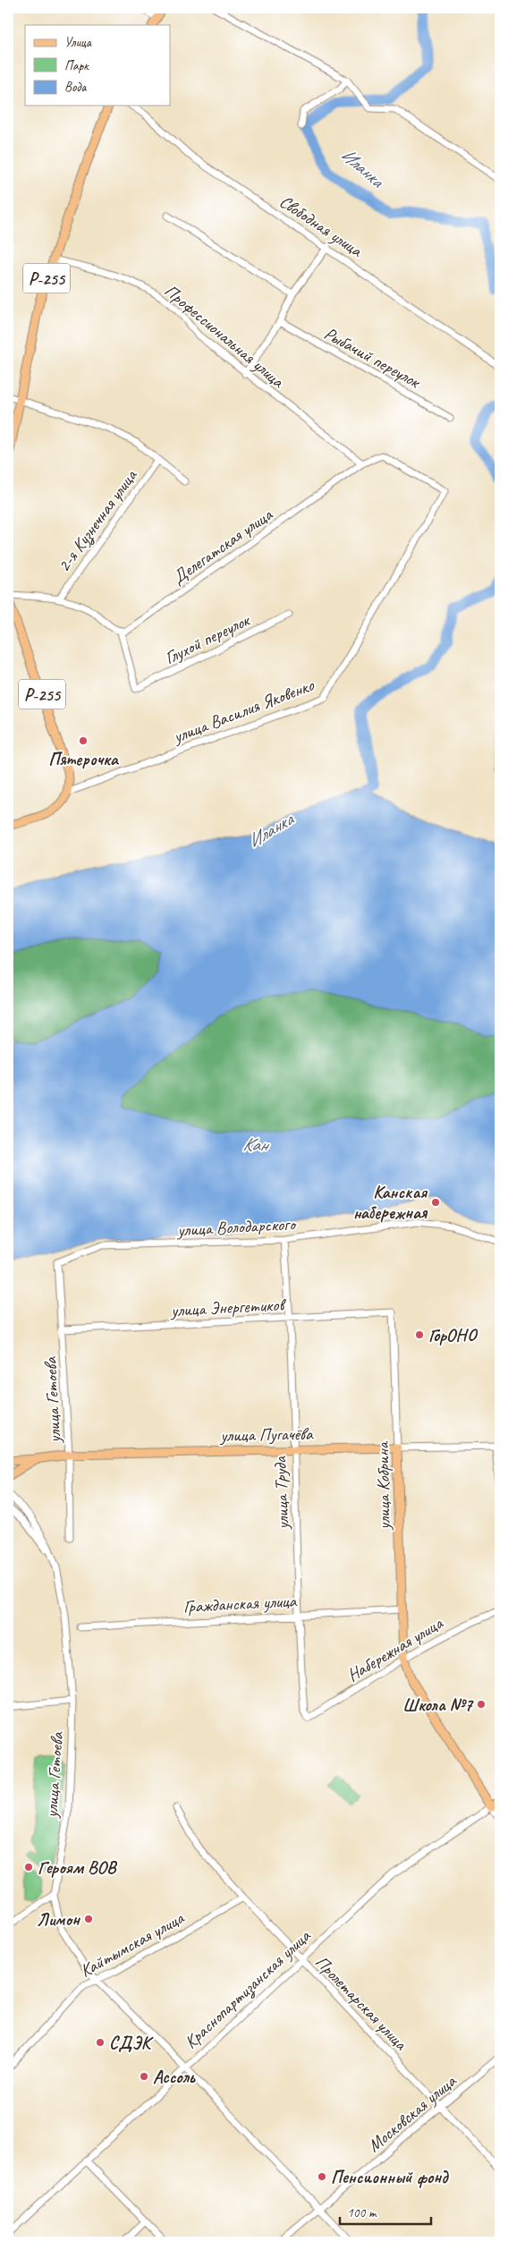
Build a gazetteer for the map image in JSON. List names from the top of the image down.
{
  "streets": {
    "main road": [
      "Р-255",
      "улица Пугачёва",
      "улица Кобрина",
      "Краснопартизанская улица"
    ],
    "street": [
      "Свободная улица",
      "Профессиональная улица",
      "Рыбачий переулок",
      "2-я Кузнечная улица",
      "Делегатская улица",
      "Глухой переулок",
      "улица Василия Яковенко",
      "улица Володарского",
      "улица Энергетиков",
      "улица Гетоева",
      "улица Труда",
      "Гражданская улица",
      "Набережная улица",
      "Кайтымская улица",
      "Пролетарская улица",
      "Московская улица"
    ]
  },
  "crossings": [
    ["Р-255", "Профессиональная улица"],
    ["Р-255", "улица Василия Яковенко"],
    ["Профессиональная улица", "Делегатская улица"],
    ["Делегатская улица", "Глухой переулок"],
    ["Делегатская улица", "улица Василия Яковенко"],
    ["улица Володарского", "улица Гетоева"],
    ["улица Володарского", "улица Труда"],
    ["улица Энергетиков", "улица Гетоева"],
    ["улица Энергетиков", "улица Кобрина"],
    ["улица Энергетиков", "улица Труда"],
    ["улица Гетоева", "улица Пугачёва"],
    ["улица Гетоева", "Кайтымская улица"],
    ["улица Гетоева", "Краснопартизанская улица"],
    ["улица Гетоева", "Московская улица"],
    ["улица Пугачёва", "улица Кобрина"],
    ["улица Пугачёва", "улица Труда"],
    ["улица Кобрина", "Гражданская улица"],
    ["улица Кобрина", "Набережная улица"],
    ["улица Кобрина", "Краснопартизанская улица"],
    ["улица Труда", "Гражданская улица"],
    ["улица Труда", "Набережная улица"],
    ["Кайтымская улица", "Пролетарская улица"],
    ["Краснопартизанская улица", "Пролетарская улица"],
    ["Пролетарская улица", "Московская улица"]
  ],
  "water": ["Иланка", "Кан"],
  "places": [
    "Пятерочка",
    "Канская набережная",
    "ГорОНО",
    "Школа №7",
    "Героям ВОВ",
    "Лимон",
    "СДЭК",
    "Ассоль",
    "Пенсионный фонд"
  ],
  "legend": ["Улица", "Парк", "Вода"],
  "scale_bar": "100 m"
}
